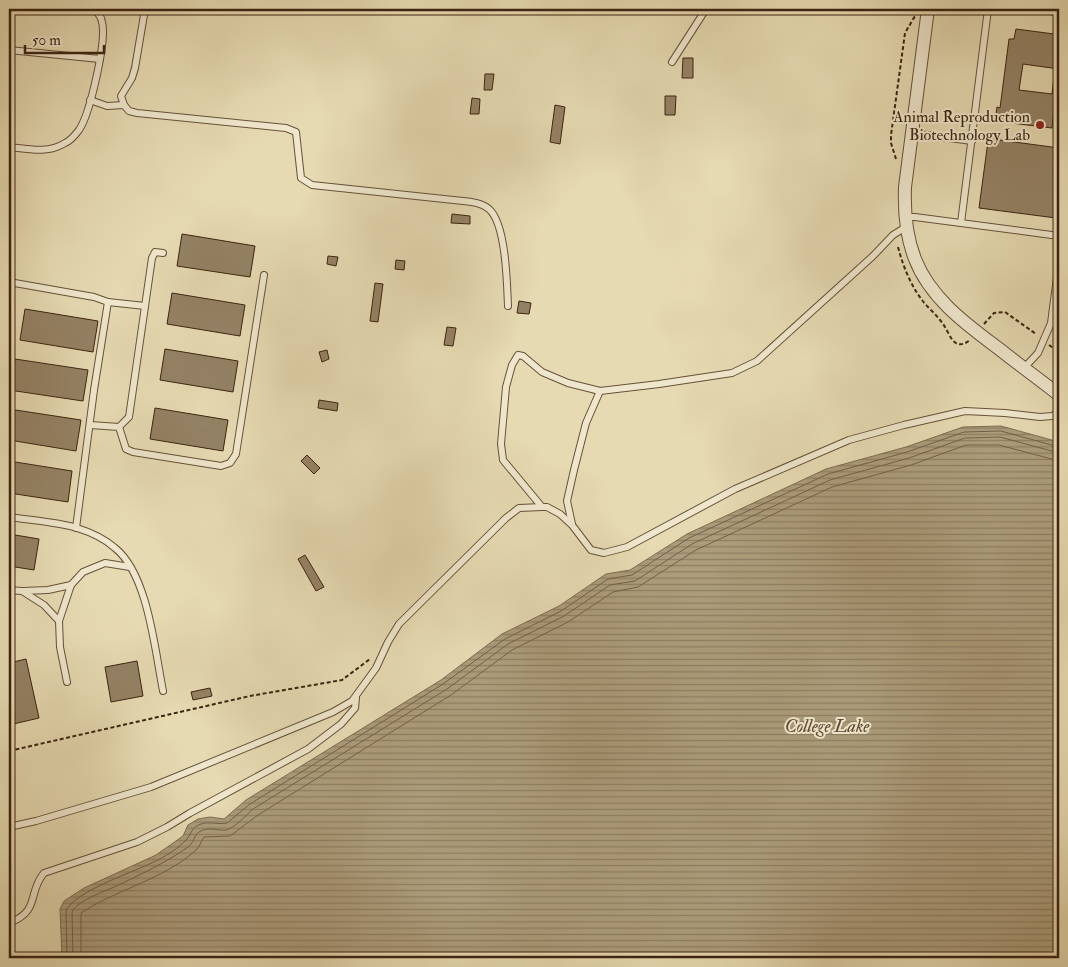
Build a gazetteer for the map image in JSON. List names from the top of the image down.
{
  "water": ["College Lake"],
  "places": ["Animal Reproduction Biotechnology Lab"],
  "scale_bar": "50 m"
}
